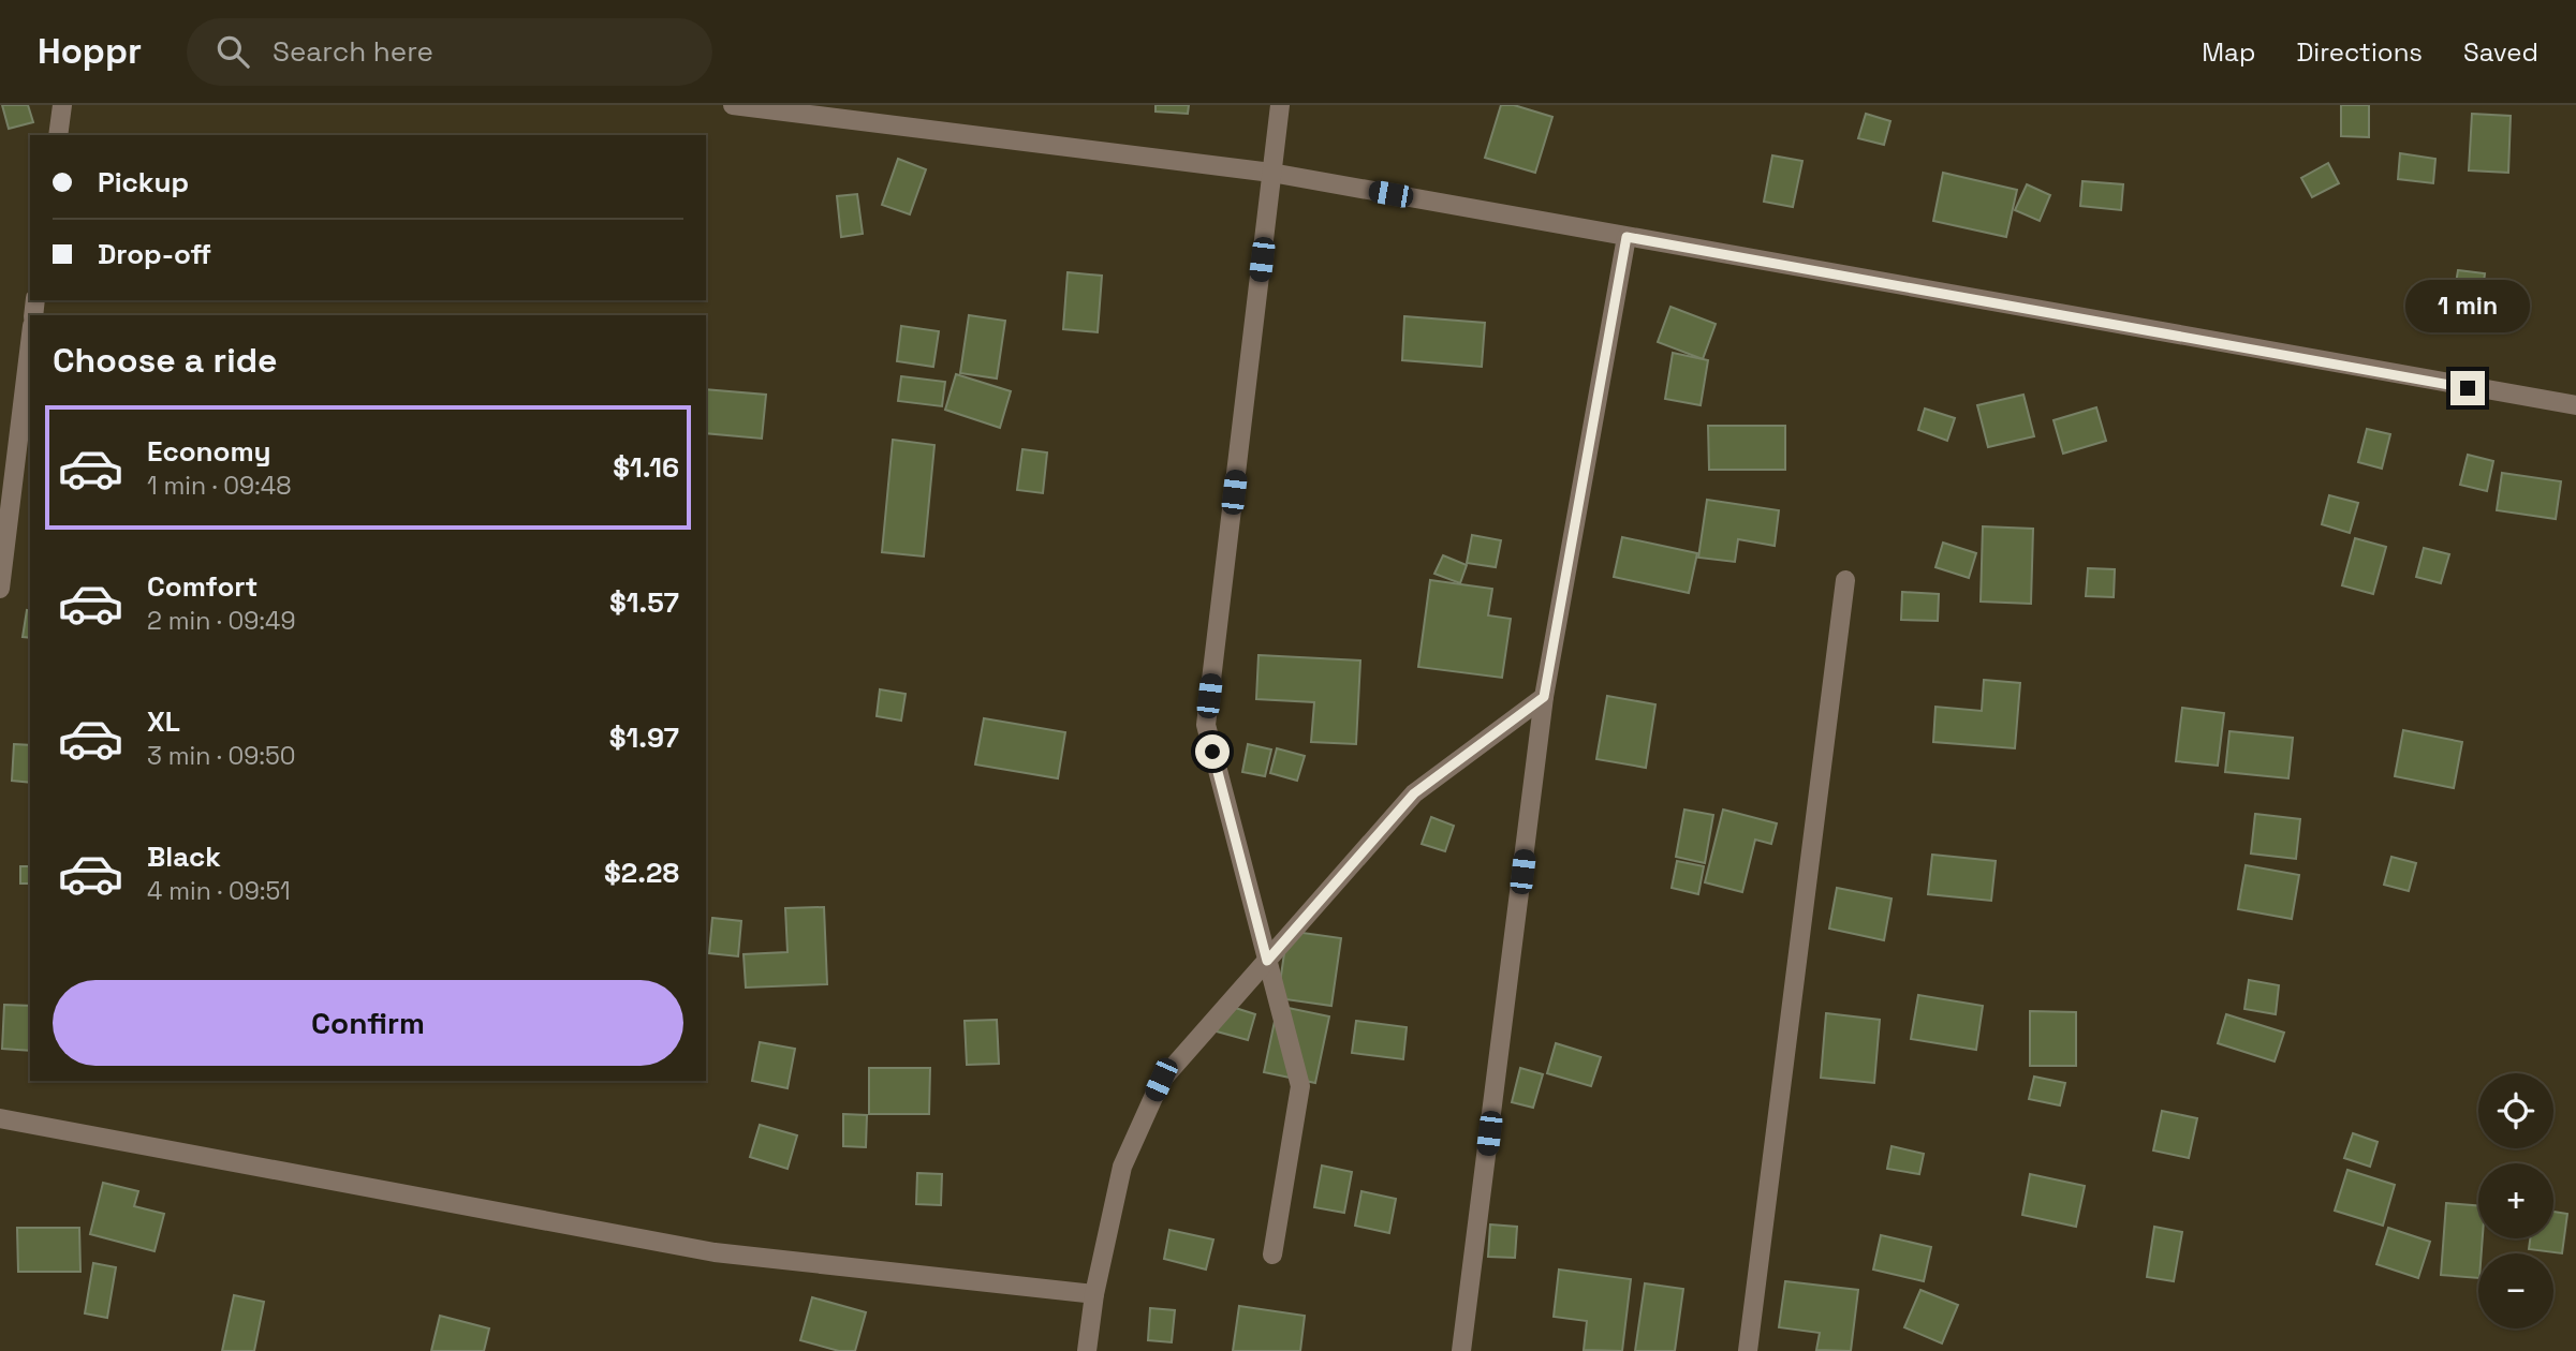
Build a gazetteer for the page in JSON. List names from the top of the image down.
{
  "page": {
    "header": "Hoppr",
    "search": "Search here",
    "nav": ["Map", "Directions", "Saved"],
    "banner": ["Pickup", "Drop-off"],
    "bubble": "1 min",
    "heading": "Choose a ride",
    "list": [
      {
        "name": "Economy",
        "note": "1 min · 09:48",
        "value": "$1.16"
      },
      {
        "name": "Comfort",
        "note": "2 min · 09:49",
        "value": "$1.57"
      },
      {
        "name": "XL",
        "note": "3 min · 09:50",
        "value": "$1.97"
      },
      {
        "name": "Black",
        "note": "4 min · 09:51",
        "value": "$2.28"
      }
    ],
    "buttons": "Confirm",
    "map_buttons": ["+", "−"]
  }
}
